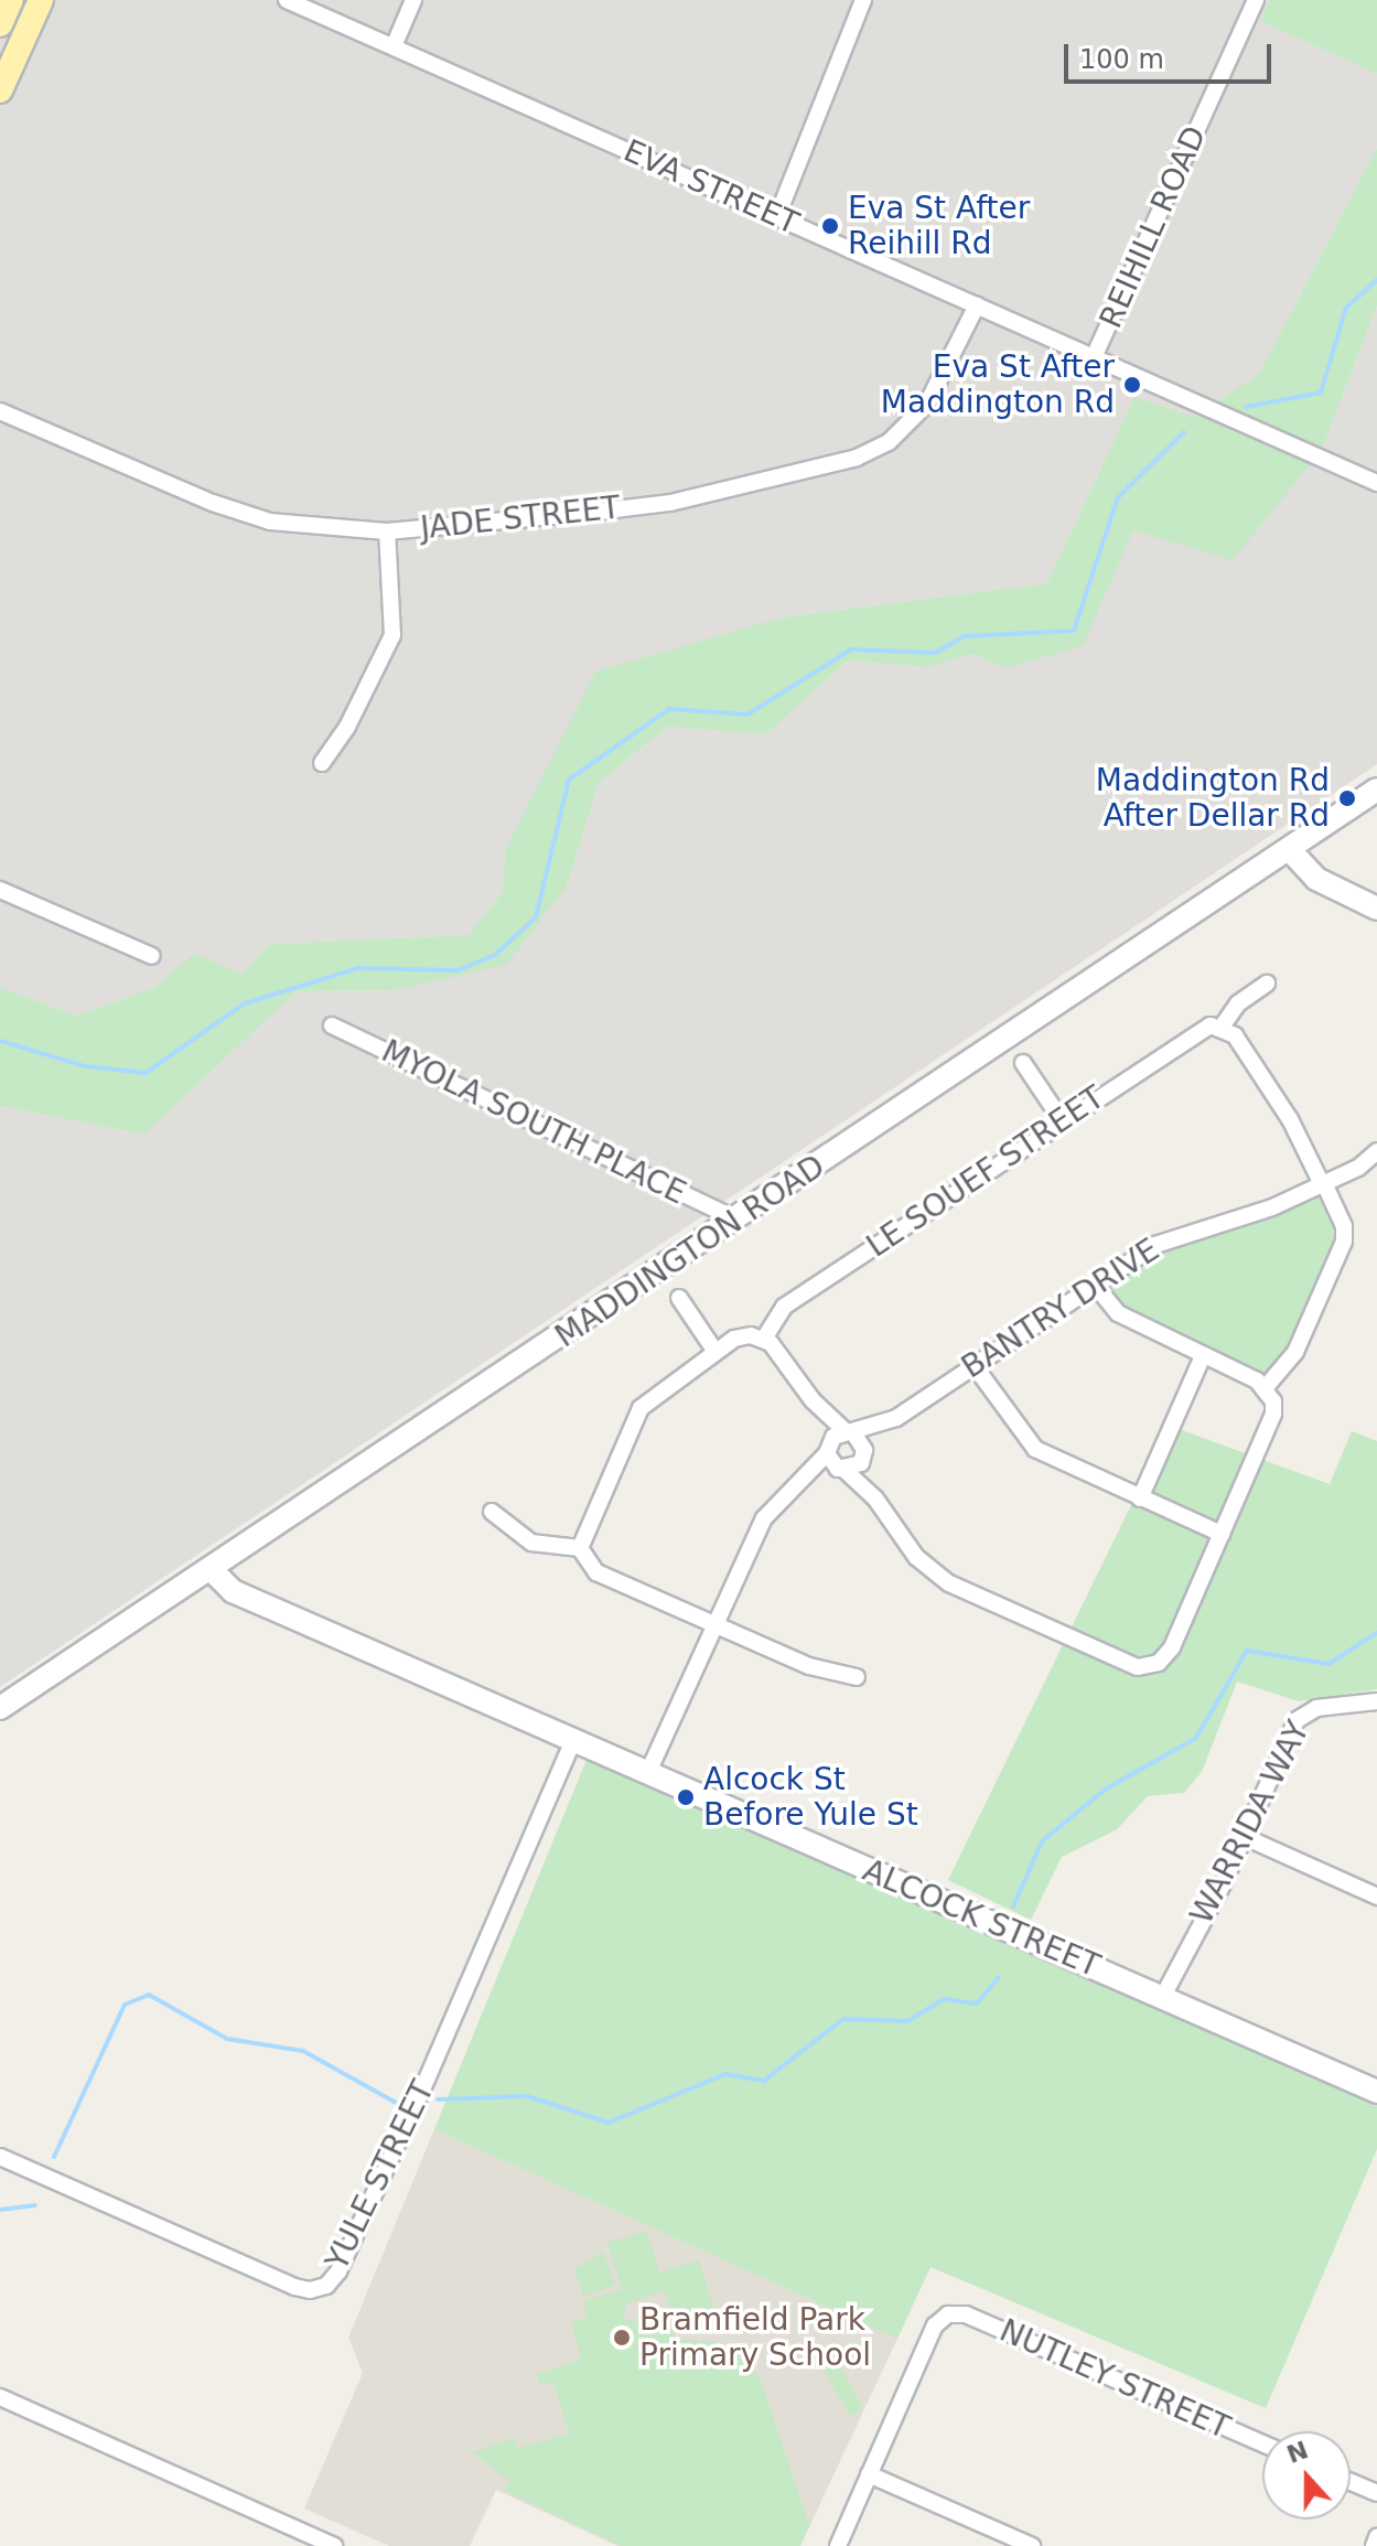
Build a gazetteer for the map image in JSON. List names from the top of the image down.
{
  "streets": {
    "main road": ["MADDINGTON ROAD", "ALCOCK STREET"],
    "street": [
      "EVA STREET",
      "REIHILL ROAD",
      "JADE STREET",
      "MYOLA SOUTH PLACE",
      "LE SOUEF STREET",
      "BANTRY DRIVE",
      "WARRIDA WAY",
      "YULE STREET",
      "NUTLEY STREET"
    ]
  },
  "crossings": [
    ["EVA STREET", "REIHILL ROAD"],
    ["EVA STREET", "JADE STREET"],
    ["MYOLA SOUTH PLACE", "MADDINGTON ROAD"],
    ["MADDINGTON ROAD", "ALCOCK STREET"],
    ["WARRIDA WAY", "ALCOCK STREET"],
    ["ALCOCK STREET", "YULE STREET"]
  ],
  "places": [
    "Eva St After Reihill Rd",
    "Eva St After Maddington Rd",
    "Maddington Rd After Dellar Rd",
    "Alcock St Before Yule St",
    "Bramfield Park Primary School"
  ],
  "scale_bar": "100 m",
  "north": "top"
}
